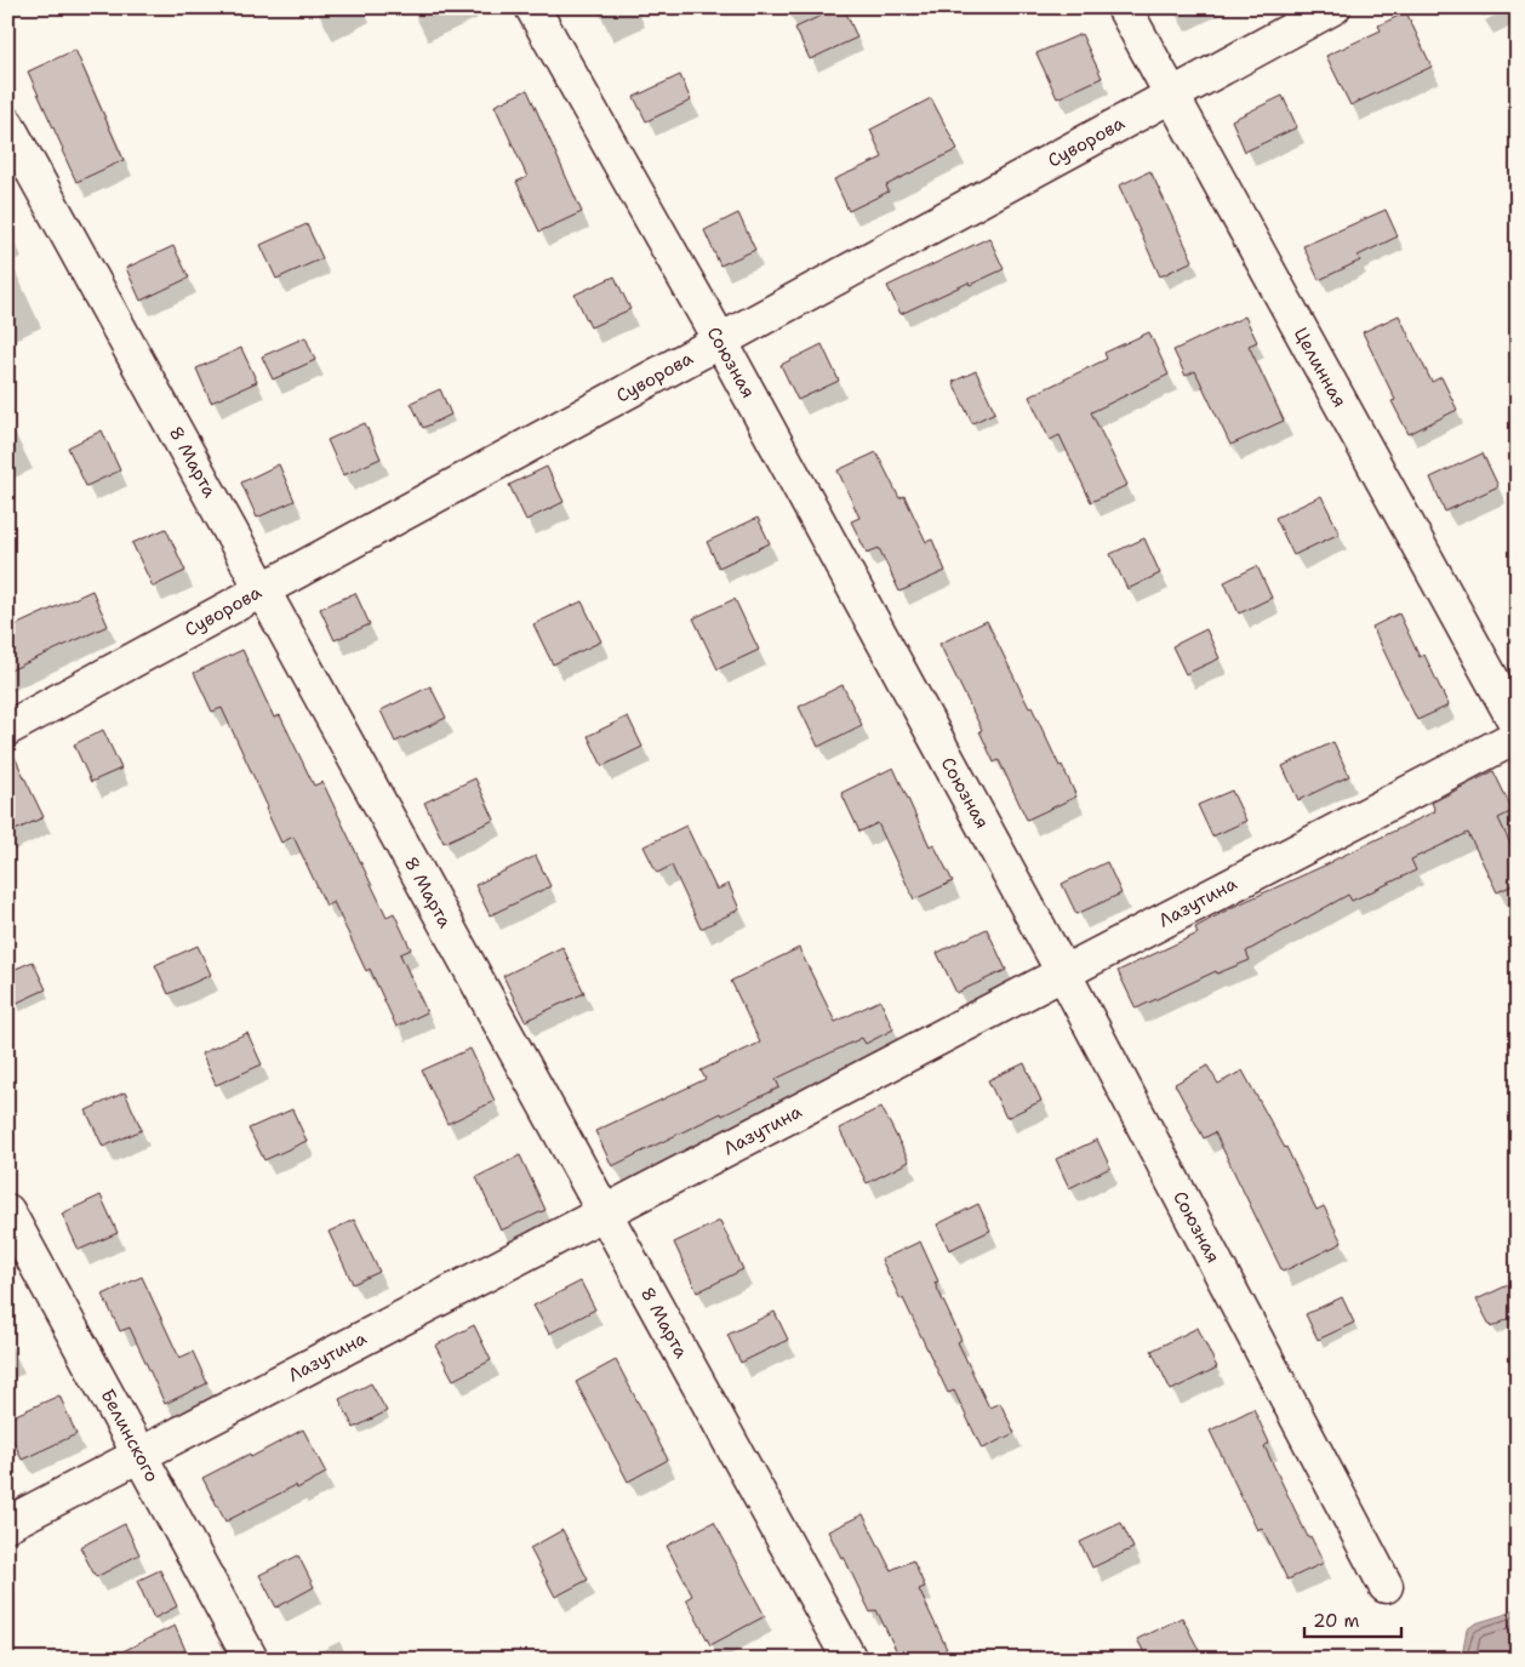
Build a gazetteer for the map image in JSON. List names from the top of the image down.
{
  "streets": {
    "street": [
      "Суворова",
      "Союзная",
      "Целинная",
      "8 Марта",
      "Лазутина",
      "Белинского"
    ]
  },
  "crossings": [
    ["Суворова", "Союзная"],
    ["Суворова", "Целинная"],
    ["Суворова", "8 Марта"],
    ["Союзная", "Лазутина"],
    ["8 Марта", "Лазутина"],
    ["Лазутина", "Белинского"]
  ],
  "scale_bar": "20 m"
}
